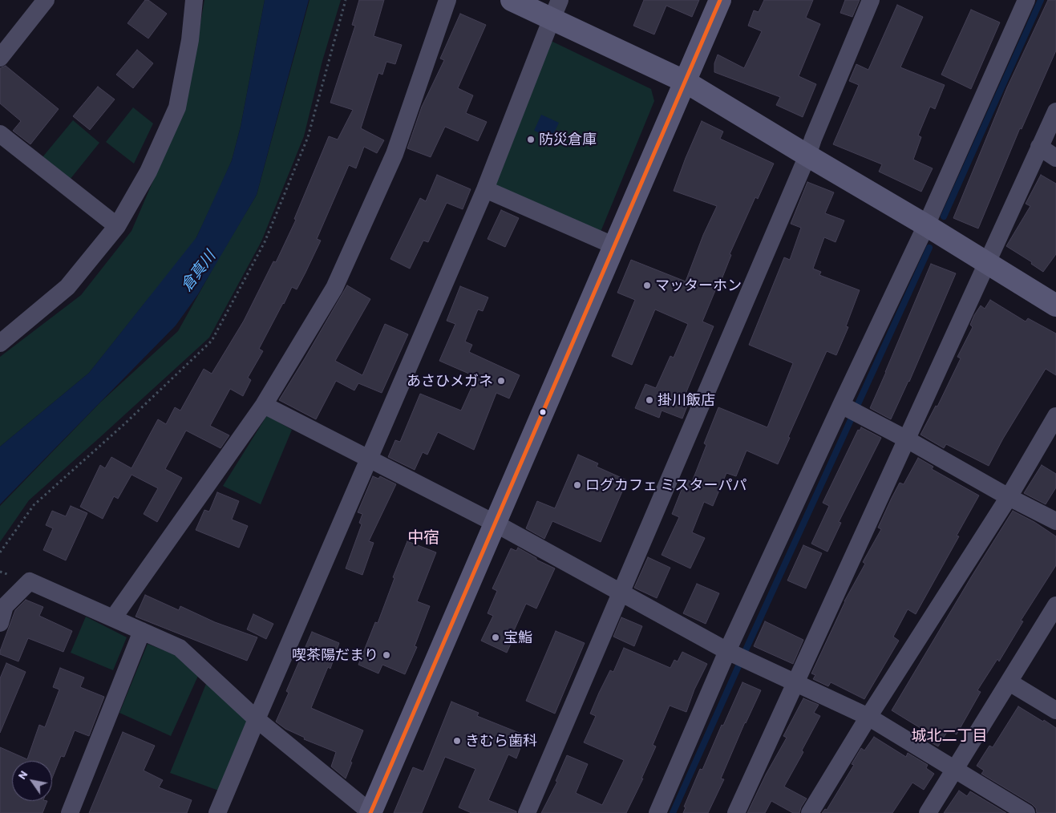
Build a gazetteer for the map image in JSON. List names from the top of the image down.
{
  "districts": ["中宿", "城北二丁目"],
  "water": ["倉真川"],
  "places": [
    "防災倉庫",
    "マッターホン",
    "あさひメガネ",
    "掛川飯店",
    "ログカフェ ミスターパパ",
    "宝鮨",
    "喫茶陽だまり",
    "きむら歯科"
  ],
  "north": "top left"
}
